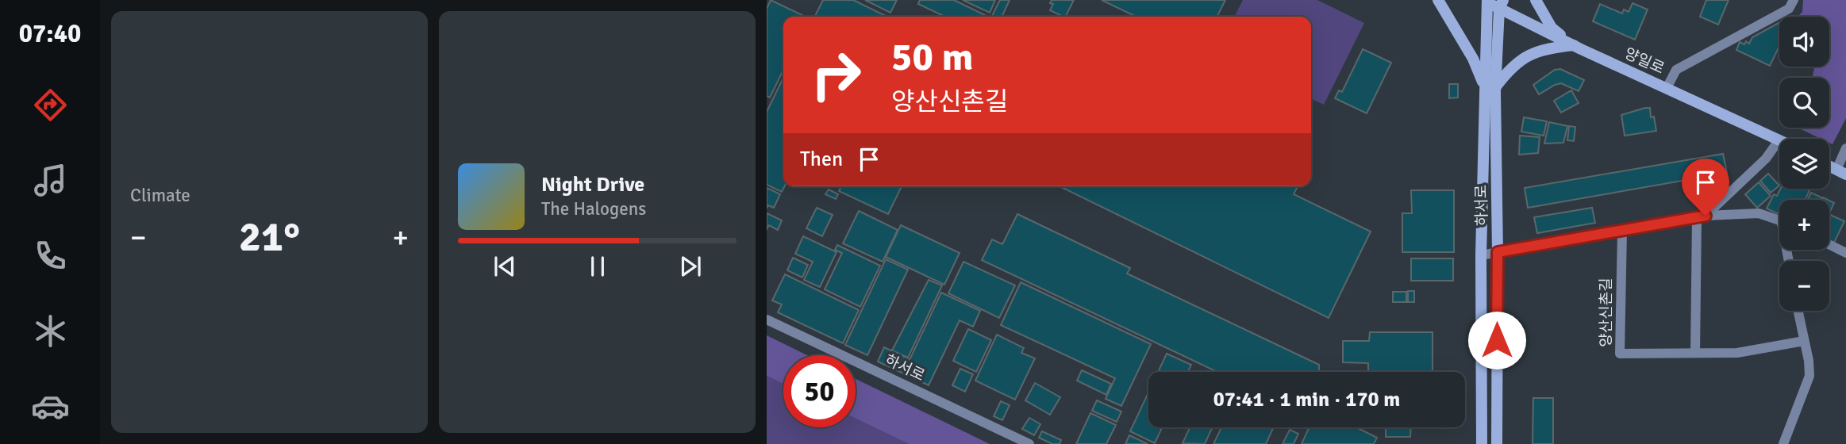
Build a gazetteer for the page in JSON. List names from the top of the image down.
{
  "streets": {
    "main road": ["양일로", "하서로"],
    "street": ["양산신촌길"]
  },
  "crossings": [
    ["양일로", "하서로"]
  ],
  "page": {
    "tabs": "07:40",
    "tile": "Climate",
    "map_buttons": ["+", "−"],
    "turn": ["50 m", "양산신촌길"],
    "then": "Then",
    "song": ["Night Drive", "The Halogens"],
    "heat": ["−", "21°", "+"],
    "limit": "50",
    "trip": "07:41 · 1 min · 170 m"
  }
}
